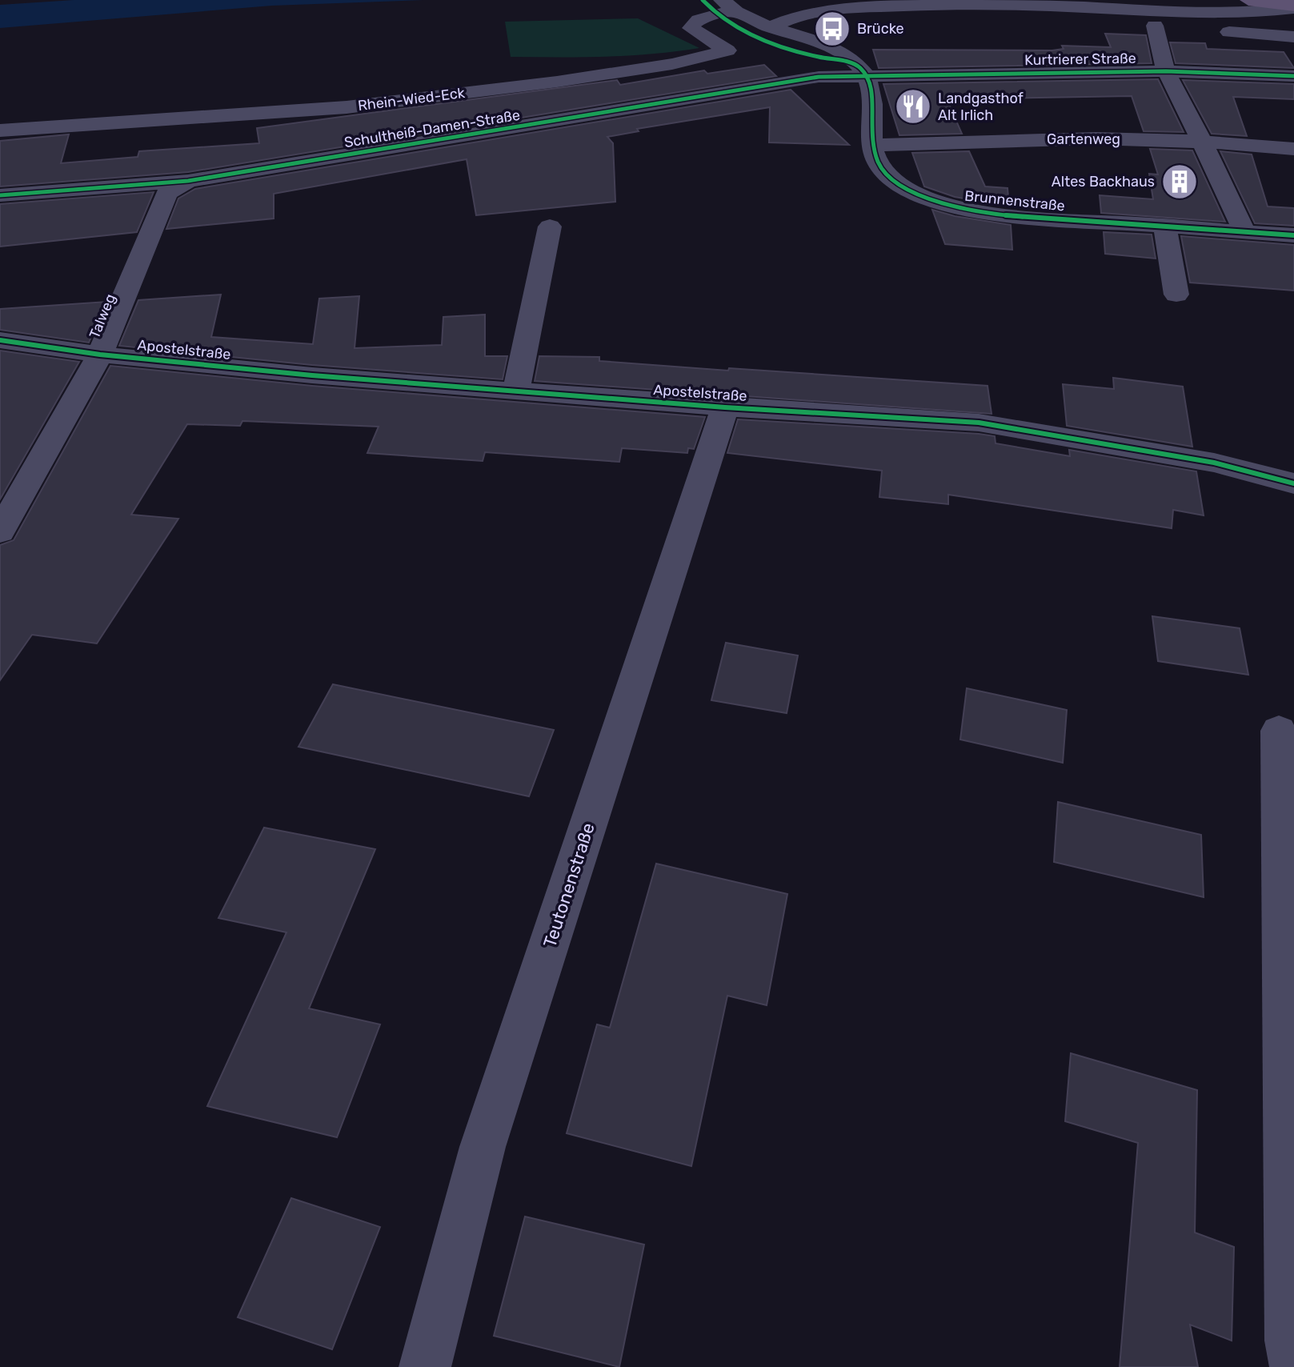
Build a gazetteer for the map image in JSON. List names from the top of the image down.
{
  "streets": {
    "street": [
      "Kurtrierer Straße",
      "Rhein-Wied-Eck",
      "Schultheiß-Damen-Straße",
      "Gartenweg",
      "Brunnenstraße",
      "Talweg",
      "Apostelstraße",
      "Teutonenstraße"
    ]
  },
  "crossings": [
    ["Kurtrierer Straße", "Schultheiß-Damen-Straße"],
    ["Kurtrierer Straße", "Brunnenstraße"],
    ["Schultheiß-Damen-Straße", "Brunnenstraße"],
    ["Schultheiß-Damen-Straße", "Talweg"],
    ["Gartenweg", "Brunnenstraße"],
    ["Talweg", "Apostelstraße"],
    ["Apostelstraße", "Teutonenstraße"]
  ],
  "places": {
    "bus stop": ["Brücke"],
    "restaurant": ["Landgasthof Alt Irlich"],
    "building": ["Altes Backhaus"]
  }
}
